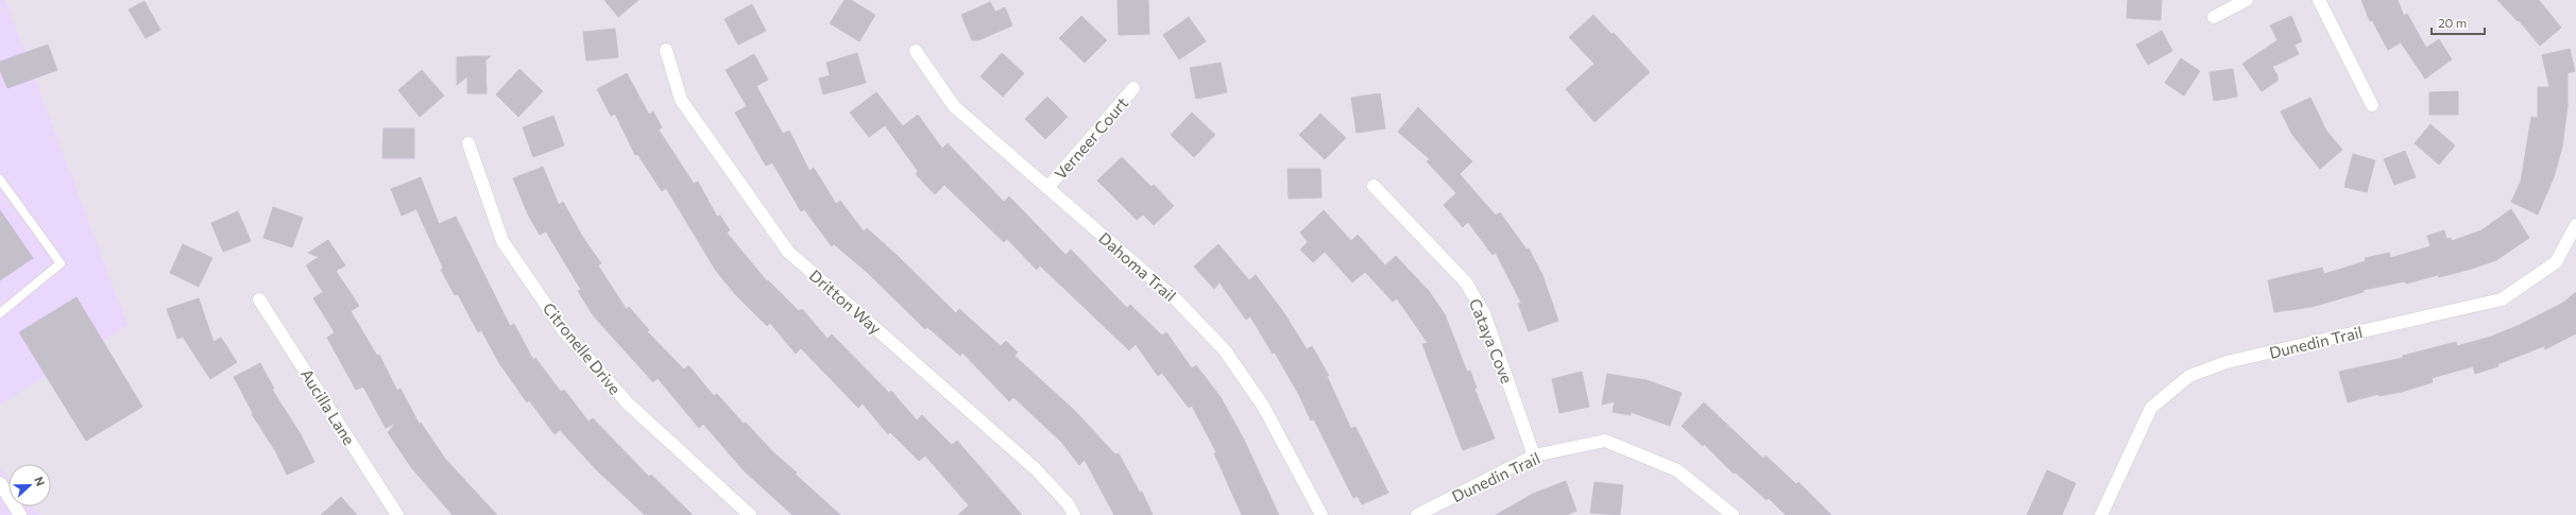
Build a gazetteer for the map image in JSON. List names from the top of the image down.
{
  "streets": {
    "street": [
      "Verneer Court",
      "Dahoma Trail",
      "Dritton Way",
      "Cataya Cove",
      "Dunedin Trail",
      "Citronelle Drive",
      "Aucilla Lane"
    ]
  },
  "crossings": [
    ["Verneer Court", "Dahoma Trail"],
    ["Cataya Cove", "Dunedin Trail"]
  ],
  "scale_bar": "20 m",
  "north": "right"
}
